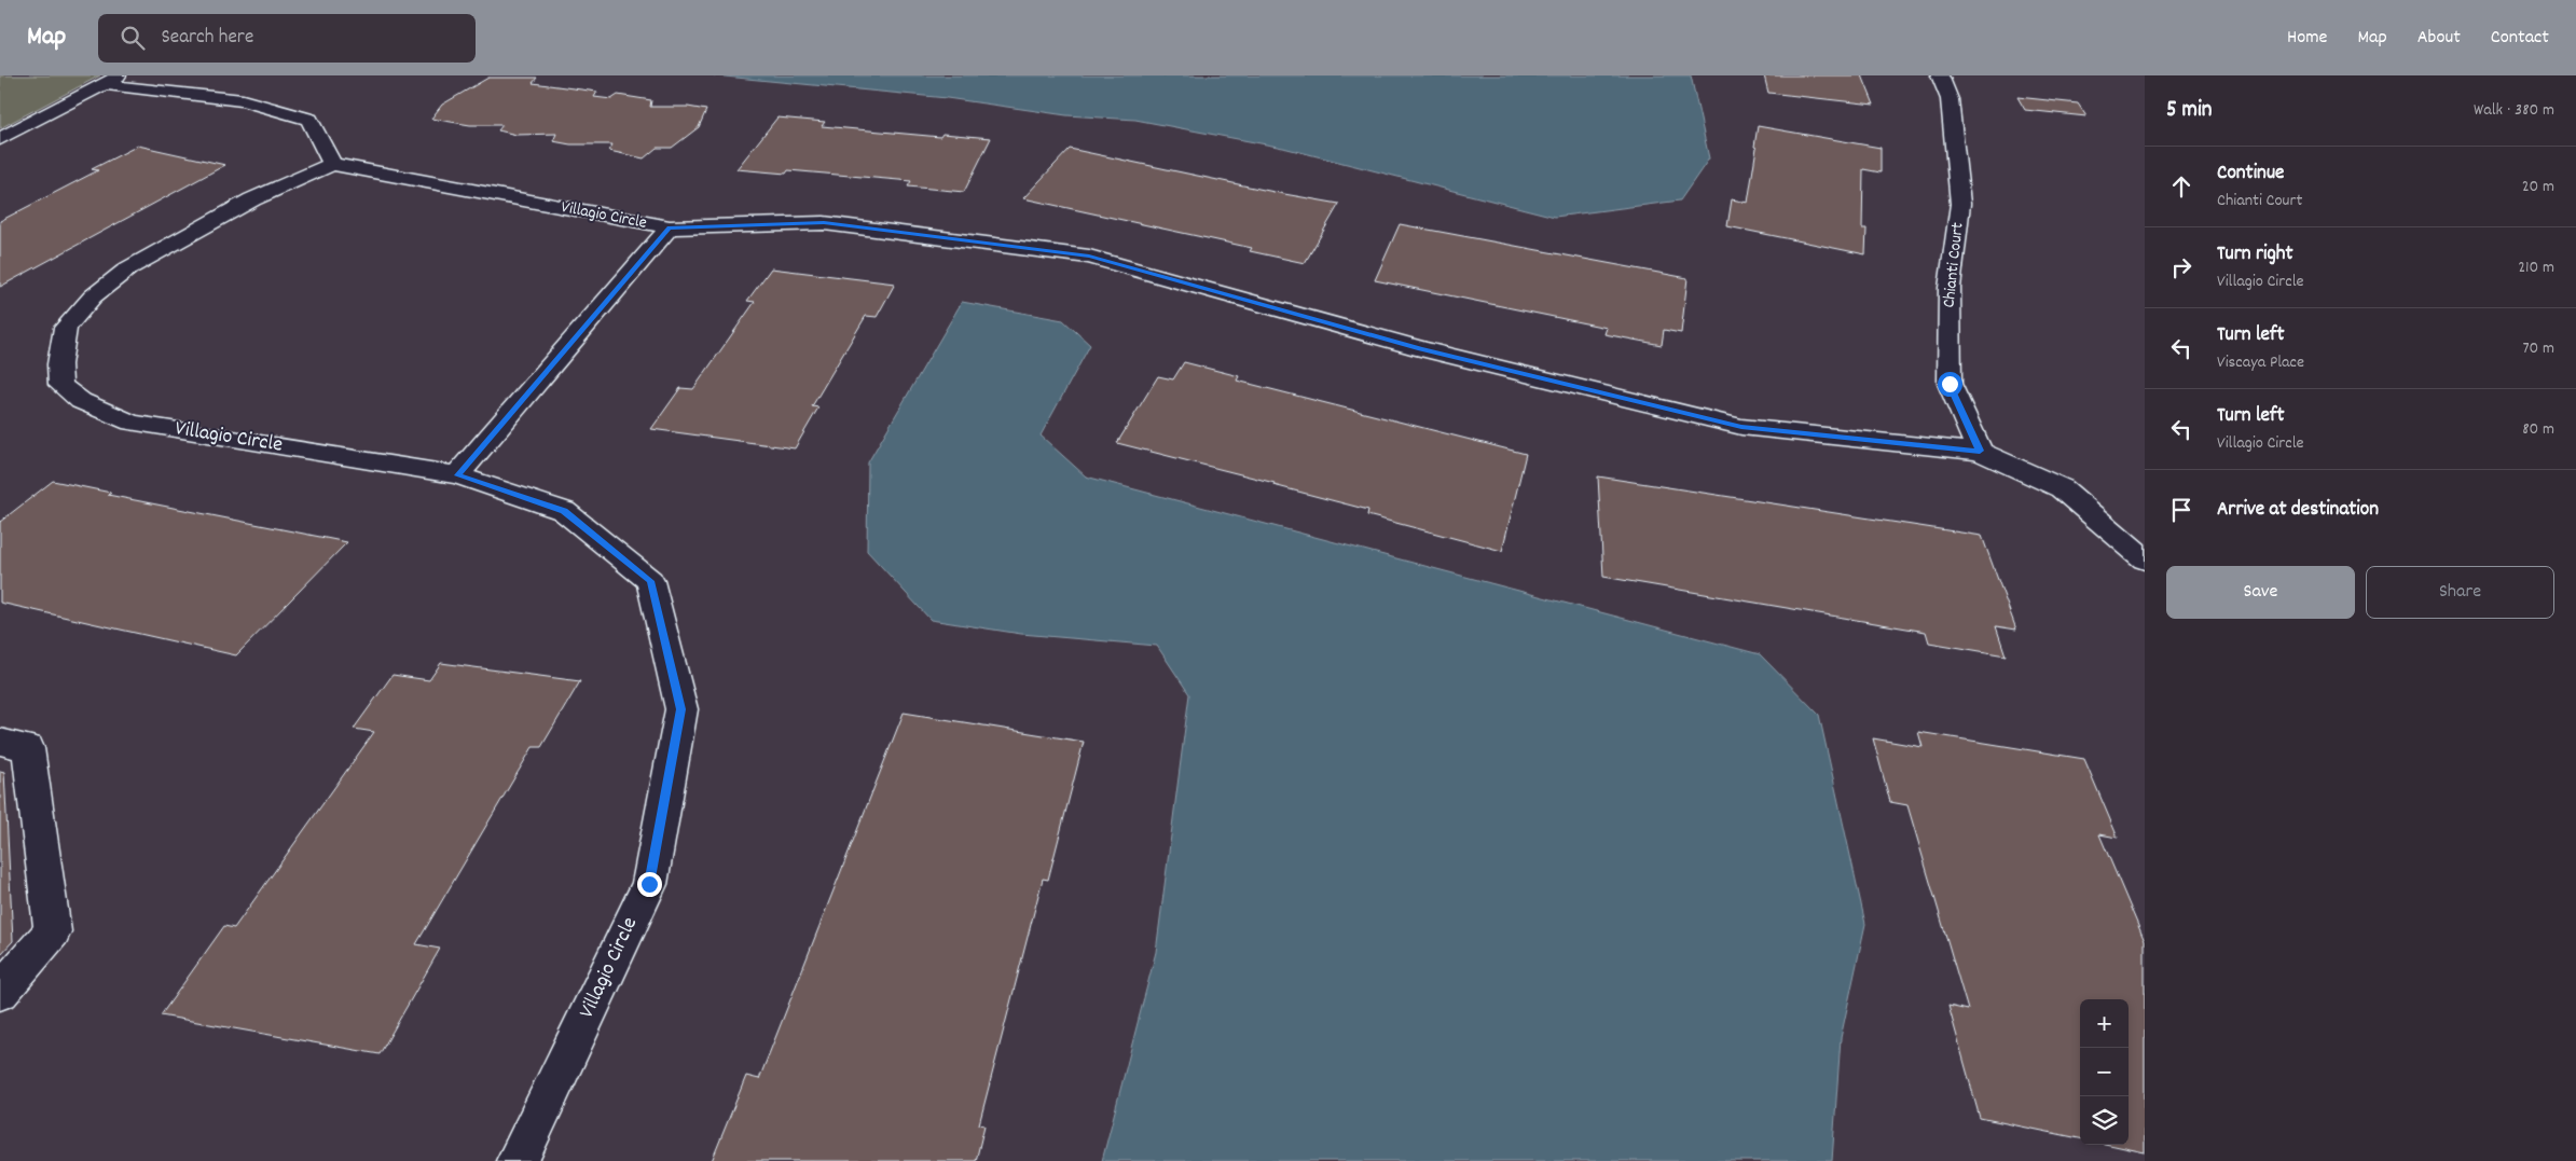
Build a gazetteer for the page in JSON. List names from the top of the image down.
{
  "streets": {
    "street": ["Villagio Circle", "Chianti Court"]
  },
  "crossings": [
    ["Villagio Circle", "Chianti Court"]
  ],
  "page": {
    "header": "Map",
    "search": "Search here",
    "nav": [
      "Home",
      "Map",
      "About",
      "Contact"
    ],
    "heading": ["5 min", "Walk · 380 m"],
    "list": [
      ["Continue", "Chianti Court", "20 m"],
      ["Turn right", "Villagio Circle", "210 m"],
      ["Turn left", "Viscaya Place", "70 m"],
      ["Turn left", "Villagio Circle", "80 m"],
      "Arrive at destination"
    ],
    "buttons": ["Save", "Share"],
    "map_buttons": ["+", "−"]
  }
}
